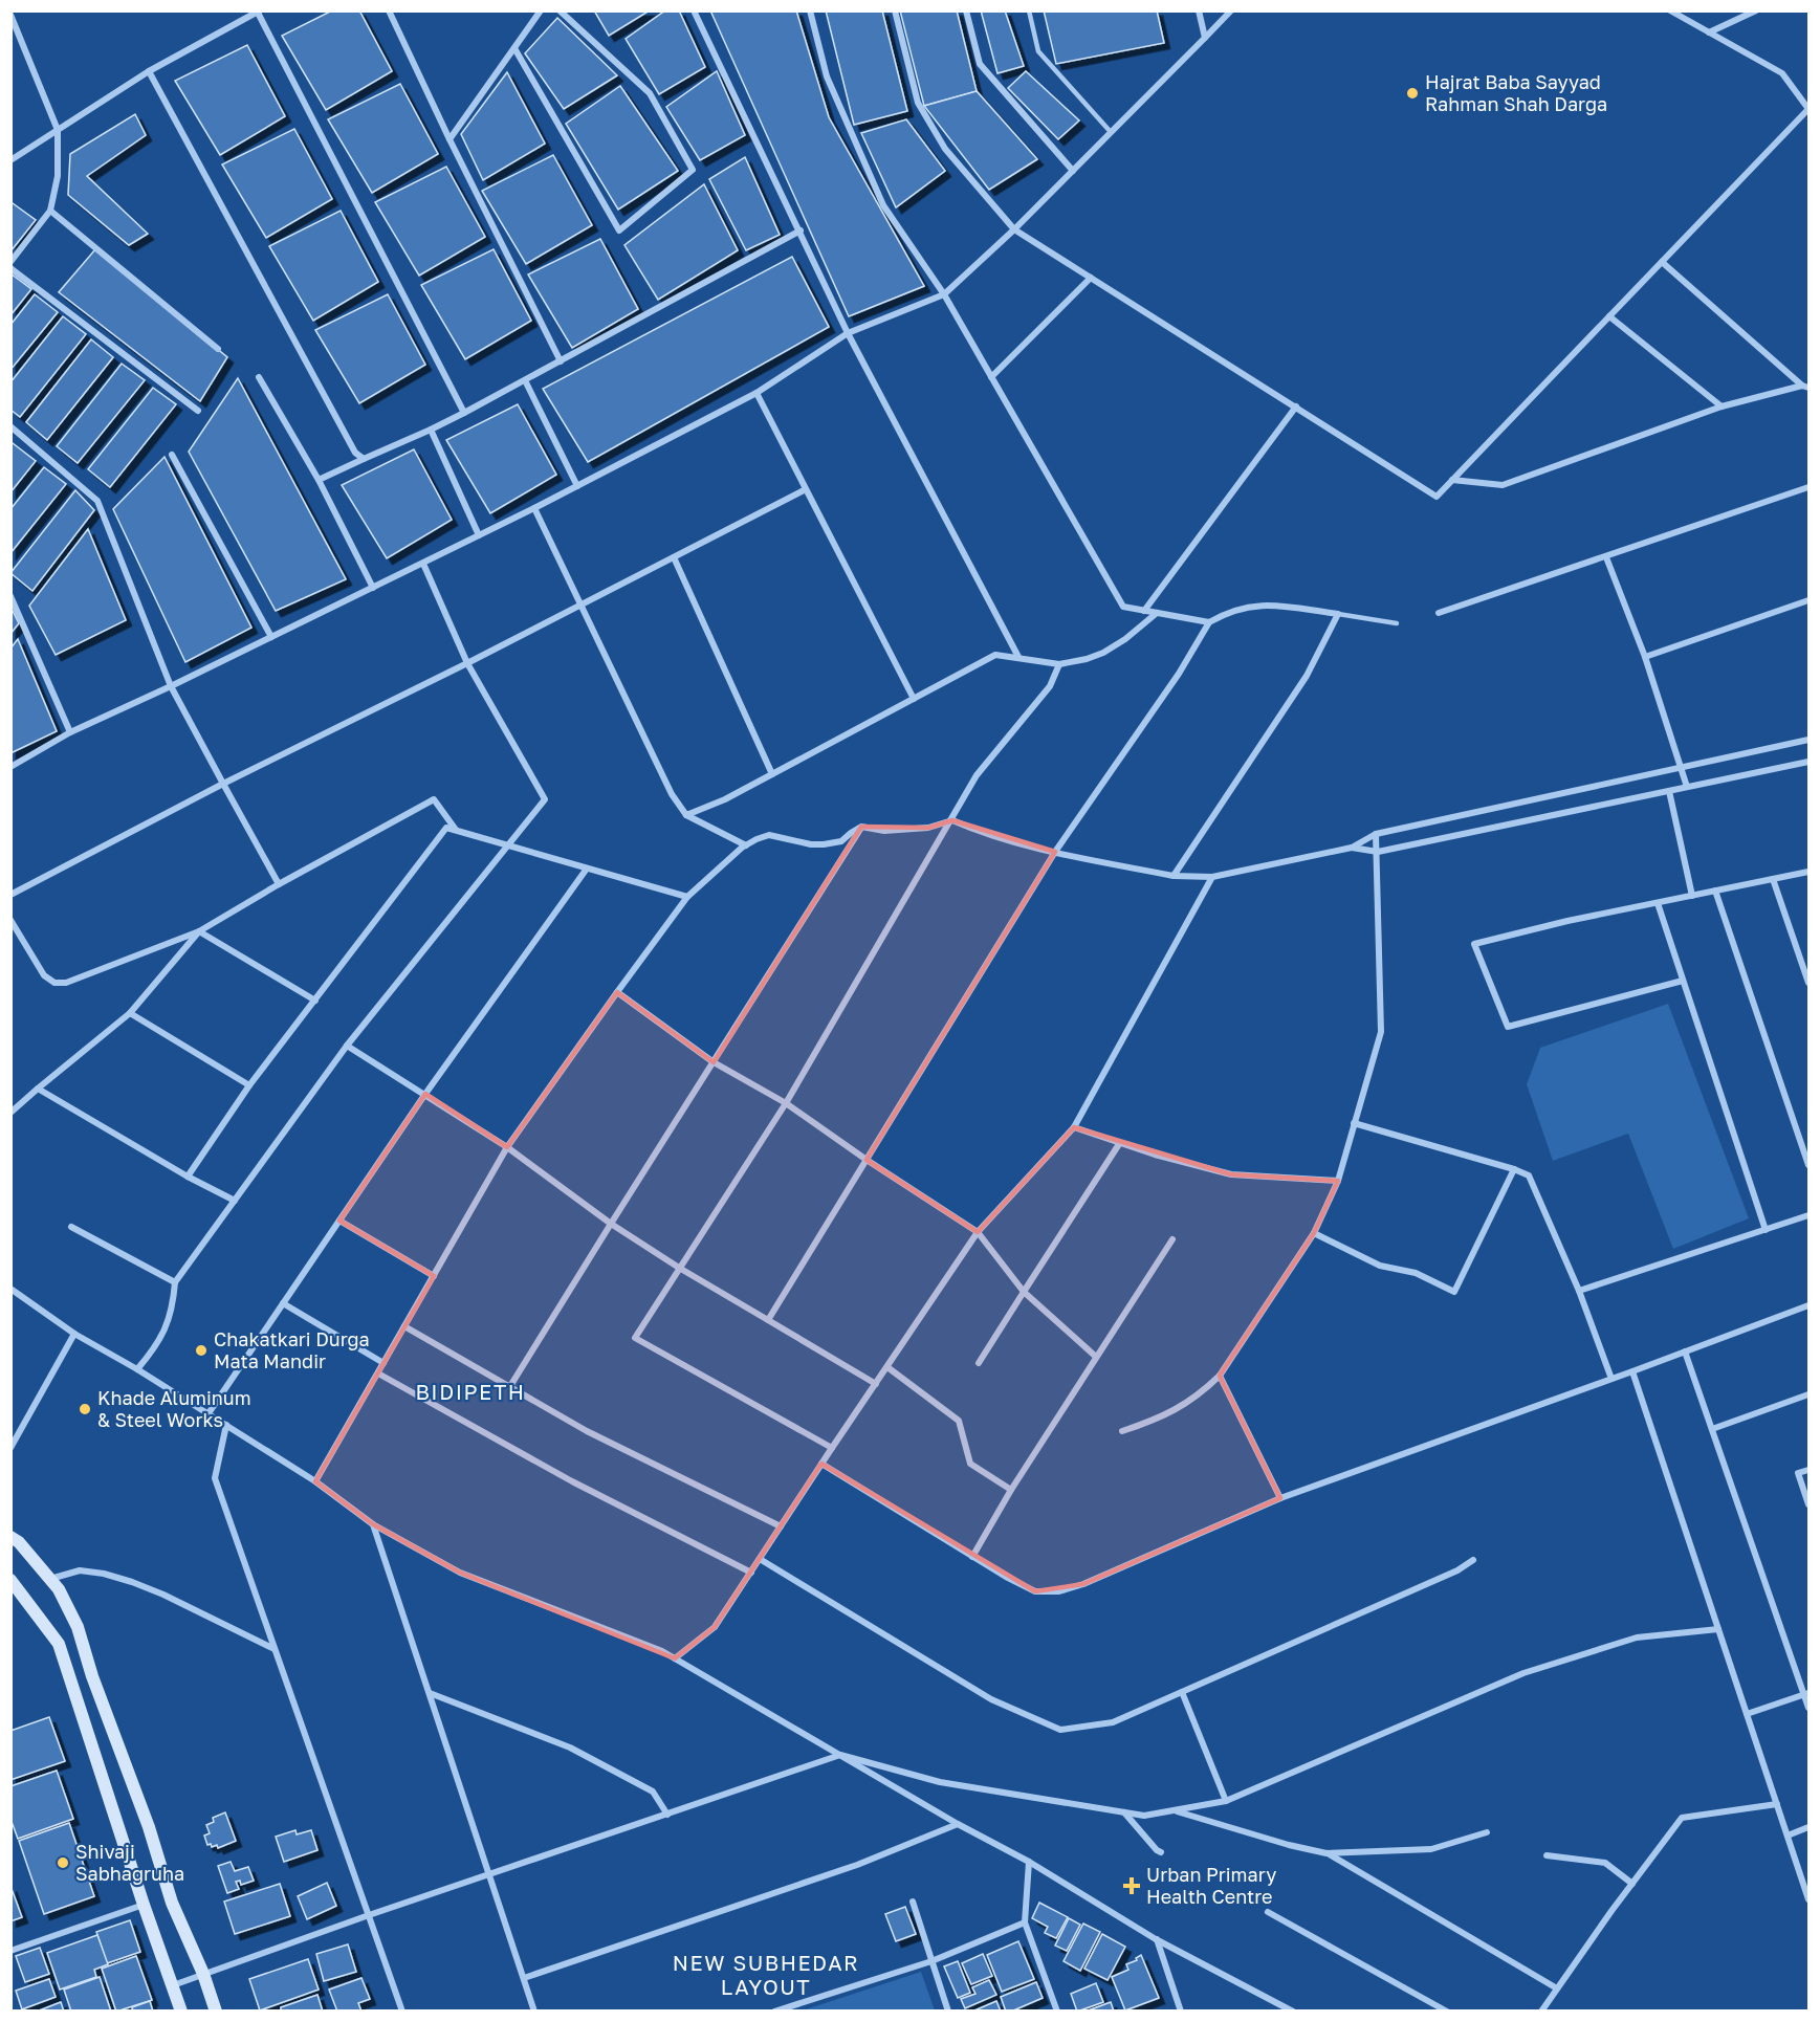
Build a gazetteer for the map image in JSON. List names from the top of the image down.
{
  "districts": ["BIDIPETH", "NEW SUBHEDAR LAYOUT"],
  "places": {
    "other": [
      "Hajrat Baba Sayyad Rahman Shah Darga",
      "Chakatkari Durga Mata Mandir",
      "Khade Aluminum & Steel Works",
      "Shivaji Sabhagruha"
    ],
    "health": ["Urban Primary Health Centre"]
  }
}
